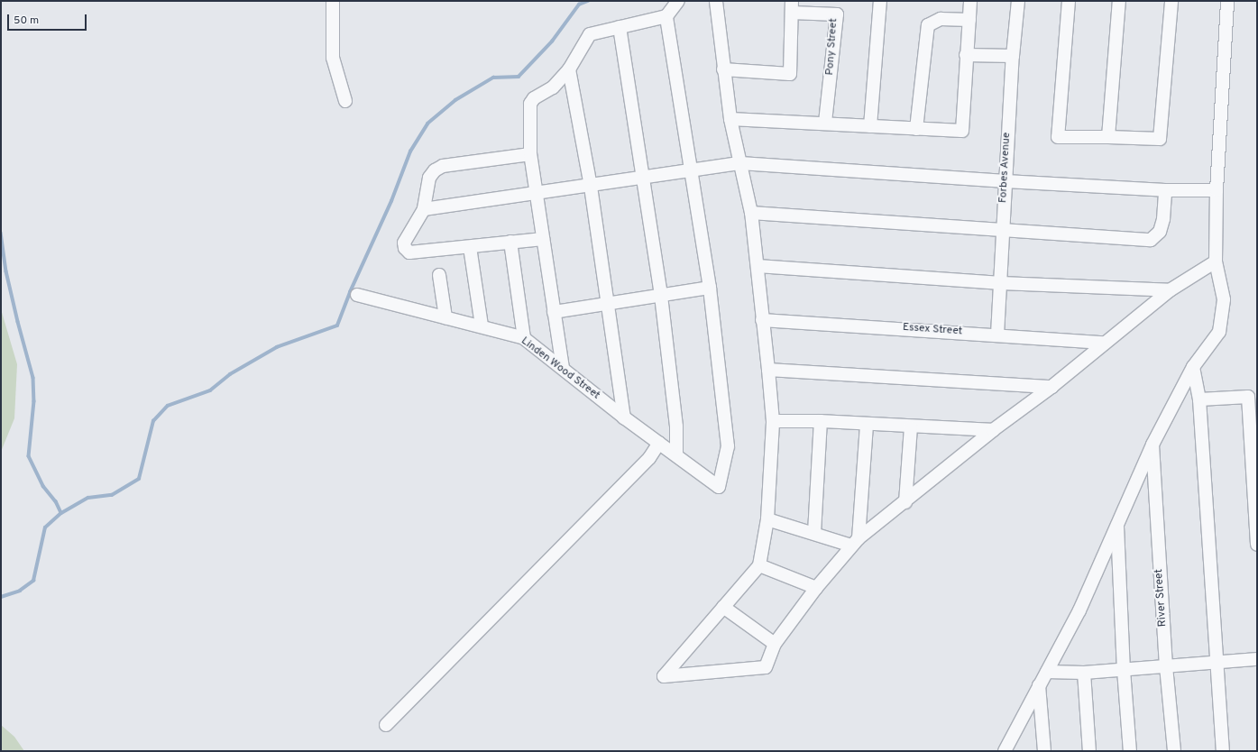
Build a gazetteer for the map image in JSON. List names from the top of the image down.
{
  "streets": {
    "street": [
      "Pony Street",
      "Forbes Avenue",
      "Essex Street",
      "Linden Wood Street",
      "River Street"
    ]
  },
  "crossings": [
    ["Forbes Avenue", "Essex Street"]
  ],
  "scale_bar": "50 m"
}
